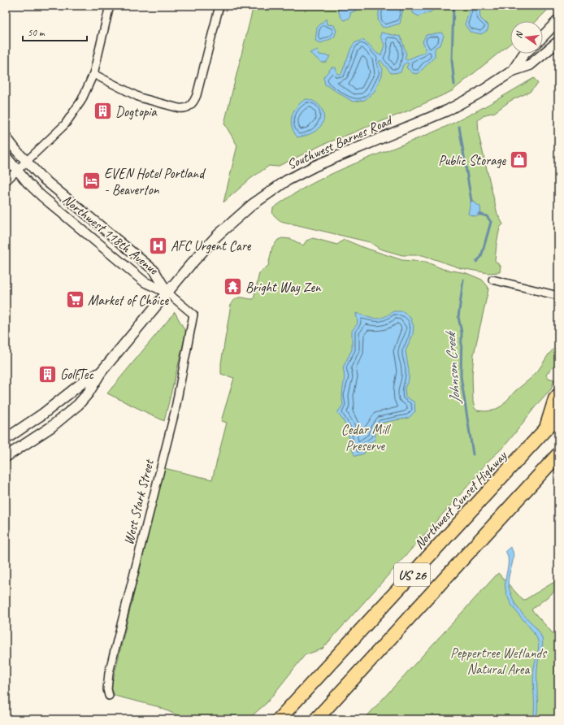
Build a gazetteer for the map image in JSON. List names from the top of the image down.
{
  "streets": {
    "highway": ["Northwest Sunset Highway", "US 26"],
    "main road": ["Southwest Barnes Road"],
    "street": ["Northwest 118th Avenue", "West Stark Street"]
  },
  "crossings": [
    ["Southwest Barnes Road", "Northwest 118th Avenue"],
    ["Southwest Barnes Road", "West Stark Street"],
    ["Northwest 118th Avenue", "West Stark Street"]
  ],
  "water": ["Johnson Creek"],
  "parks": ["Cedar Mill Preserve", "Peppertree Wetlands Natural Area"],
  "places": {
    "building": ["Dogtopia", "GolfTec"],
    "shop": ["Public Storage"],
    "hotel": ["EVEN Hotel Portland - Beaverton"],
    "hospital": ["AFC Urgent Care"],
    "temple": ["Bright Way Zen"],
    "supermarket": ["Market of Choice"]
  },
  "scale_bar": "50 m",
  "north": "left"
}
